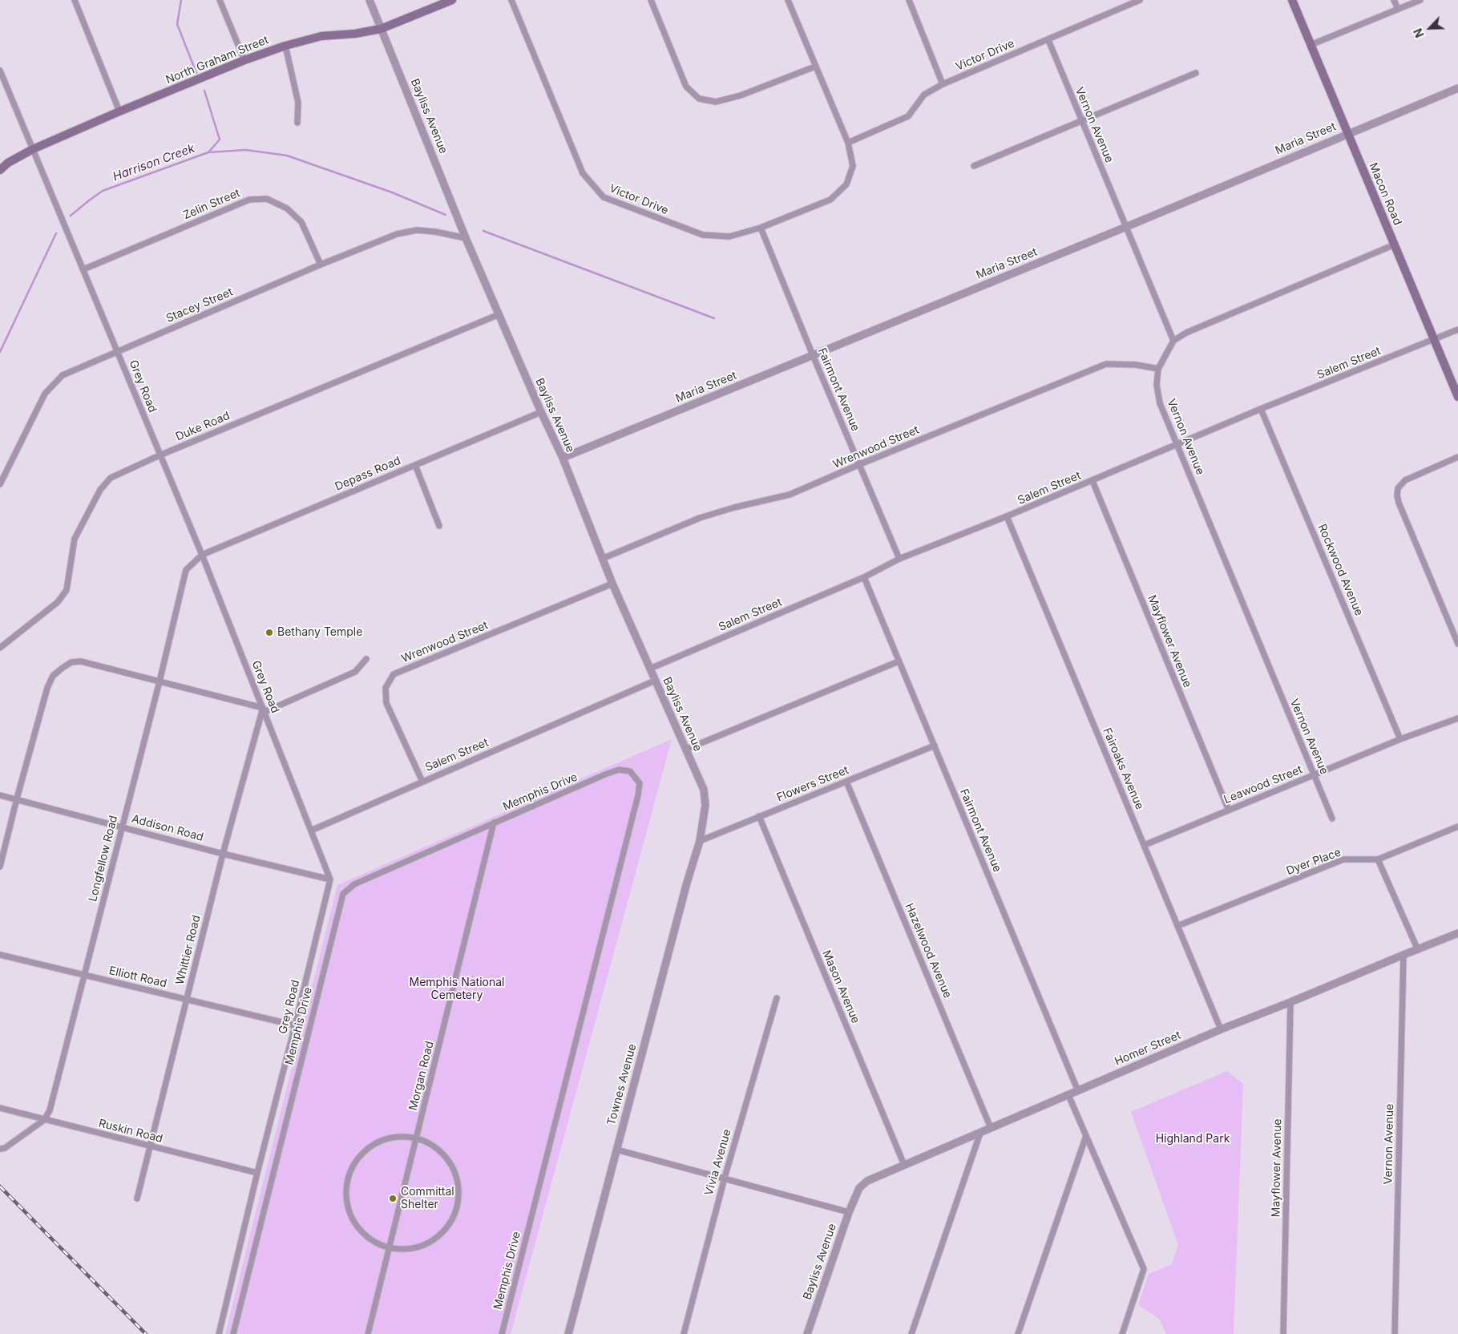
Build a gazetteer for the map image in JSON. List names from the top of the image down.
{
  "streets": {
    "main road": ["North Graham Street", "Macon Road"],
    "street": [
      "Victor Drive",
      "Bayliss Avenue",
      "Vernon Avenue",
      "Maria Street",
      "Zelin Street",
      "Stacey Street",
      "Salem Street",
      "Grey Road",
      "Fairmont Avenue",
      "Duke Road",
      "Wrenwood Street",
      "Depass Road",
      "Rockwood Avenue",
      "Mayflower Avenue",
      "Fairoaks Avenue",
      "Flowers Street",
      "Leawood Street",
      "Memphis Drive",
      "Addison Road",
      "Longfellow Road",
      "Dyer Place",
      "Whittier Road",
      "Hazelwood Avenue",
      "Elliott Road",
      "Mason Avenue",
      "Homer Street",
      "Morgan Road",
      "Townes Avenue",
      "Ruskin Road",
      "Vivia Avenue"
    ]
  },
  "crossings": [
    ["Victor Drive", "Vernon Avenue"],
    ["Victor Drive", "Fairmont Avenue"],
    ["North Graham Street", "Bayliss Avenue"],
    ["North Graham Street", "Grey Road"],
    ["Bayliss Avenue", "Maria Street"],
    ["Bayliss Avenue", "Stacey Street"],
    ["Bayliss Avenue", "Salem Street"],
    ["Bayliss Avenue", "Duke Road"],
    ["Bayliss Avenue", "Wrenwood Street"],
    ["Bayliss Avenue", "Depass Road"],
    ["Bayliss Avenue", "Flowers Street"],
    ["Bayliss Avenue", "Homer Street"],
    ["Bayliss Avenue", "Townes Avenue"],
    ["Vernon Avenue", "Maria Street"],
    ["Vernon Avenue", "Salem Street"],
    ["Vernon Avenue", "Wrenwood Street"],
    ["Vernon Avenue", "Leawood Street"],
    ["Vernon Avenue", "Homer Street"],
    ["Maria Street", "Macon Road"],
    ["Maria Street", "Fairmont Avenue"],
    ["Macon Road", "Salem Street"],
    ["Zelin Street", "Stacey Street"],
    ["Zelin Street", "Grey Road"],
    ["Stacey Street", "Grey Road"],
    ["Salem Street", "Grey Road"],
    ["Salem Street", "Fairmont Avenue"],
    ["Salem Street", "Wrenwood Street"],
    ["Salem Street", "Rockwood Avenue"],
    ["Salem Street", "Mayflower Avenue"],
    ["Salem Street", "Fairoaks Avenue"],
    ["Grey Road", "Duke Road"],
    ["Grey Road", "Depass Road"],
    ["Grey Road", "Addison Road"],
    ["Grey Road", "Longfellow Road"],
    ["Grey Road", "Whittier Road"],
    ["Grey Road", "Elliott Road"],
    ["Grey Road", "Ruskin Road"],
    ["Fairmont Avenue", "Wrenwood Street"],
    ["Fairmont Avenue", "Flowers Street"],
    ["Fairmont Avenue", "Homer Street"],
    ["Depass Road", "Longfellow Road"],
    ["Rockwood Avenue", "Leawood Street"],
    ["Mayflower Avenue", "Leawood Street"],
    ["Mayflower Avenue", "Homer Street"],
    ["Fairoaks Avenue", "Leawood Street"],
    ["Fairoaks Avenue", "Dyer Place"],
    ["Fairoaks Avenue", "Homer Street"],
    ["Flowers Street", "Hazelwood Avenue"],
    ["Flowers Street", "Mason Avenue"],
    ["Flowers Street", "Townes Avenue"],
    ["Memphis Drive", "Morgan Road"],
    ["Addison Road", "Longfellow Road"],
    ["Addison Road", "Whittier Road"],
    ["Longfellow Road", "Elliott Road"],
    ["Longfellow Road", "Ruskin Road"],
    ["Whittier Road", "Elliott Road"],
    ["Whittier Road", "Ruskin Road"],
    ["Hazelwood Avenue", "Homer Street"],
    ["Mason Avenue", "Homer Street"]
  ],
  "water": ["Harrison Creek"],
  "parks": ["Memphis National Cemetery", "Highland Park"],
  "places": ["Bethany Temple", "Committal Shelter"],
  "north": "bottom left"
}
